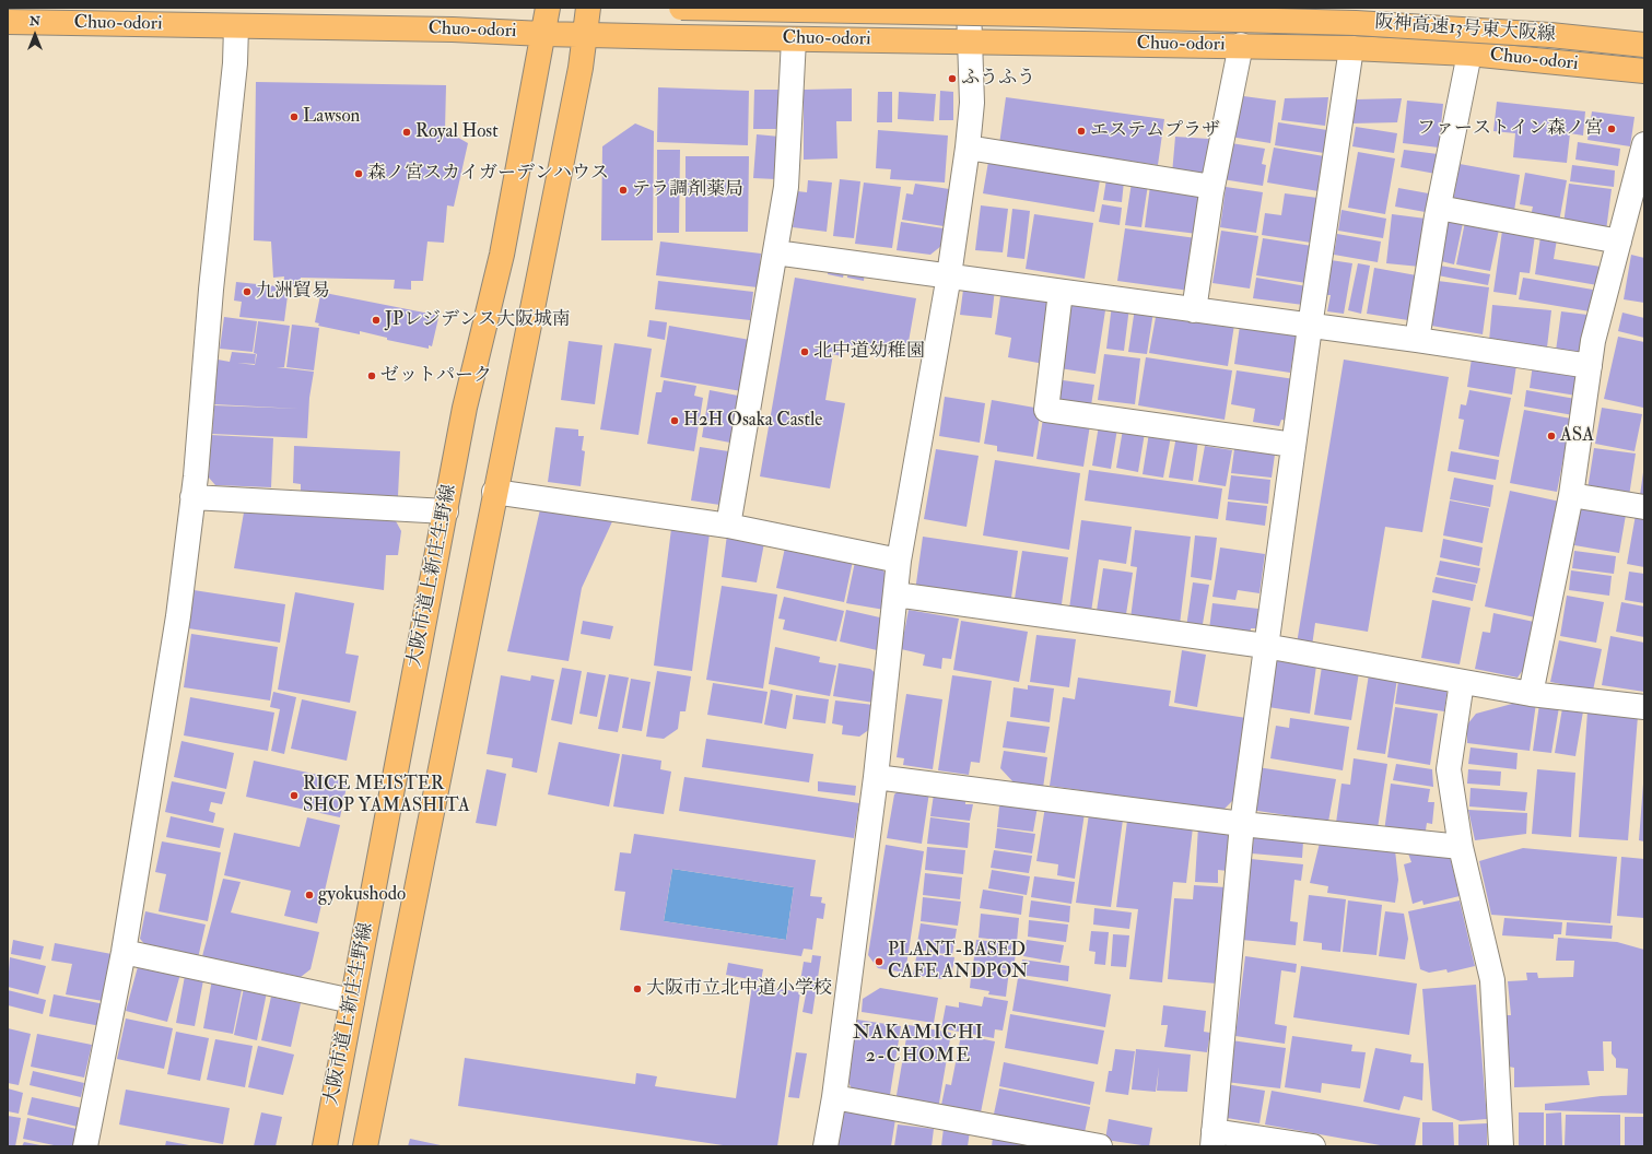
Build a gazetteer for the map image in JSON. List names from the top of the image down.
{
  "streets": {
    "main road": ["Chuo-odori", "阪神高速13号東大阪線", "大阪市道上新庄生野線"]
  },
  "crossings": [
    ["Chuo-odori", "大阪市道上新庄生野線"]
  ],
  "districts": ["NAKAMICHI 2-CHOME"],
  "places": [
    "ふうふう",
    "Lawson",
    "ファーストイン森ノ宮",
    "エステムプラザ",
    "Royal Host",
    "森ノ宮スカイガーデンハウス",
    "テラ調剤薬局",
    "九洲貿易",
    "JPレジデンス大阪城南",
    "北中道幼稚園",
    "ゼットパーク",
    "H2H Osaka Castle",
    "ASA",
    "RICE MEISTER SHOP YAMASHITA",
    "gyokushodo",
    "PLANT-BASED CAFE ANDPON",
    "大阪市立北中道小学校"
  ],
  "north": "top"
}
